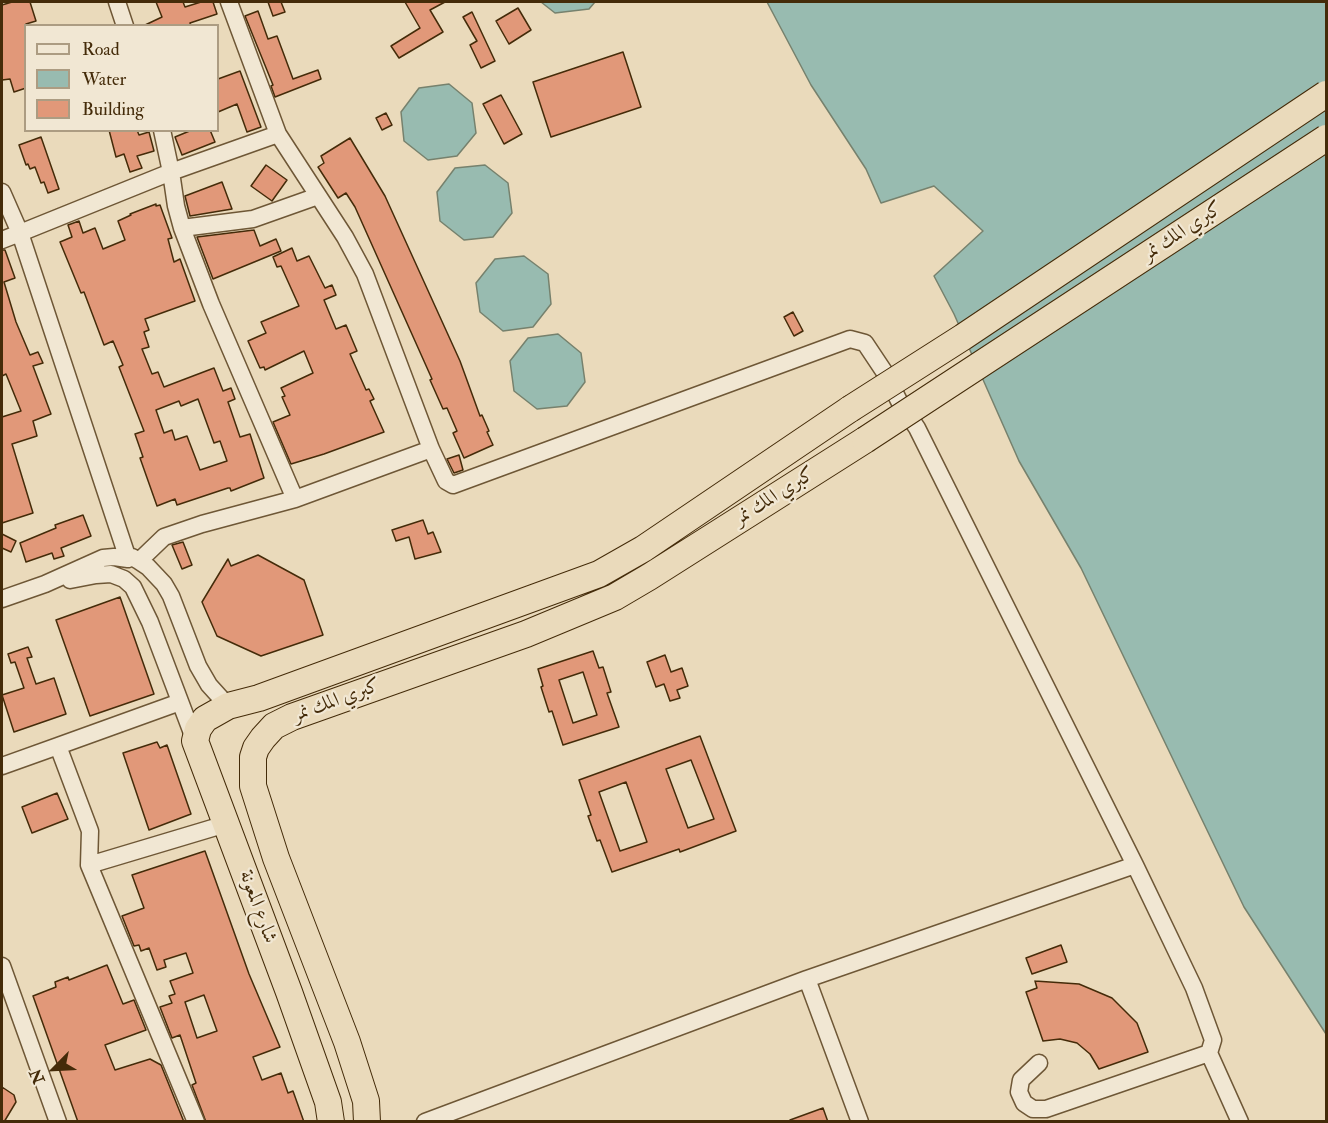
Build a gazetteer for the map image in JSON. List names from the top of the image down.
{
  "streets": {
    "highway": ["كبري المك نمر", "شارع المعونة"]
  },
  "crossings": [
    ["كبري المك نمر", "شارع المعونة"]
  ],
  "legend": ["Road", "Water", "Building"],
  "north": "bottom left"
}
